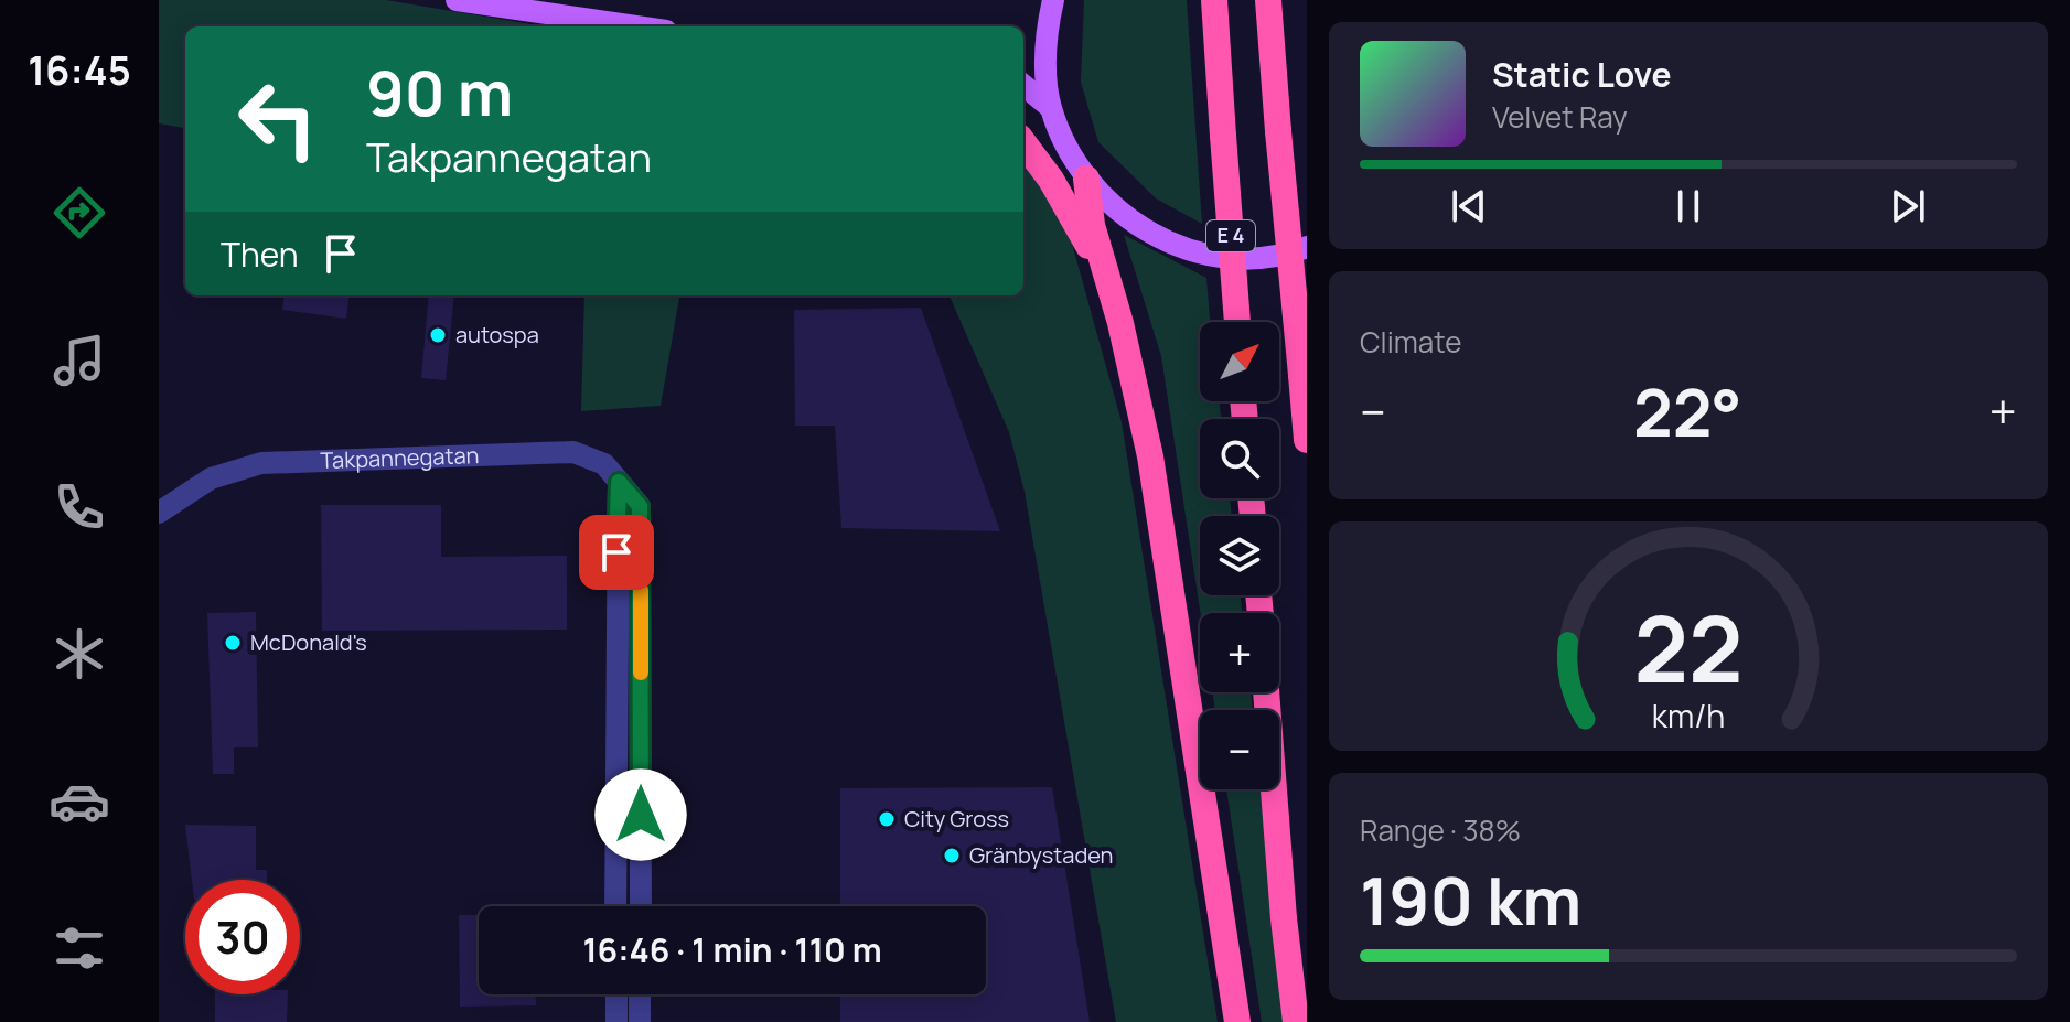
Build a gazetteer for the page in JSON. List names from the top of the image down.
{
  "streets": {
    "highway": ["E 4"],
    "street": ["Takpannegatan"]
  },
  "places": [
    "autospa",
    "McDonald's",
    "City Gross",
    "Gränbystaden"
  ],
  "north": "top right",
  "page": {
    "tabs": "16:45",
    "turn": ["90 m", "Takpannegatan"],
    "song": ["Static Love", "Velvet Ray"],
    "then": "Then",
    "tile": [
      "Climate",
      ["Range · 38%", "190 km"]
    ],
    "map_buttons": ["+", "−"],
    "heat": ["−", "22°", "+"],
    "limit": "30",
    "trip": "16:46 · 1 min · 110 m",
    "gauge": ["22", "km/h"]
  }
}
